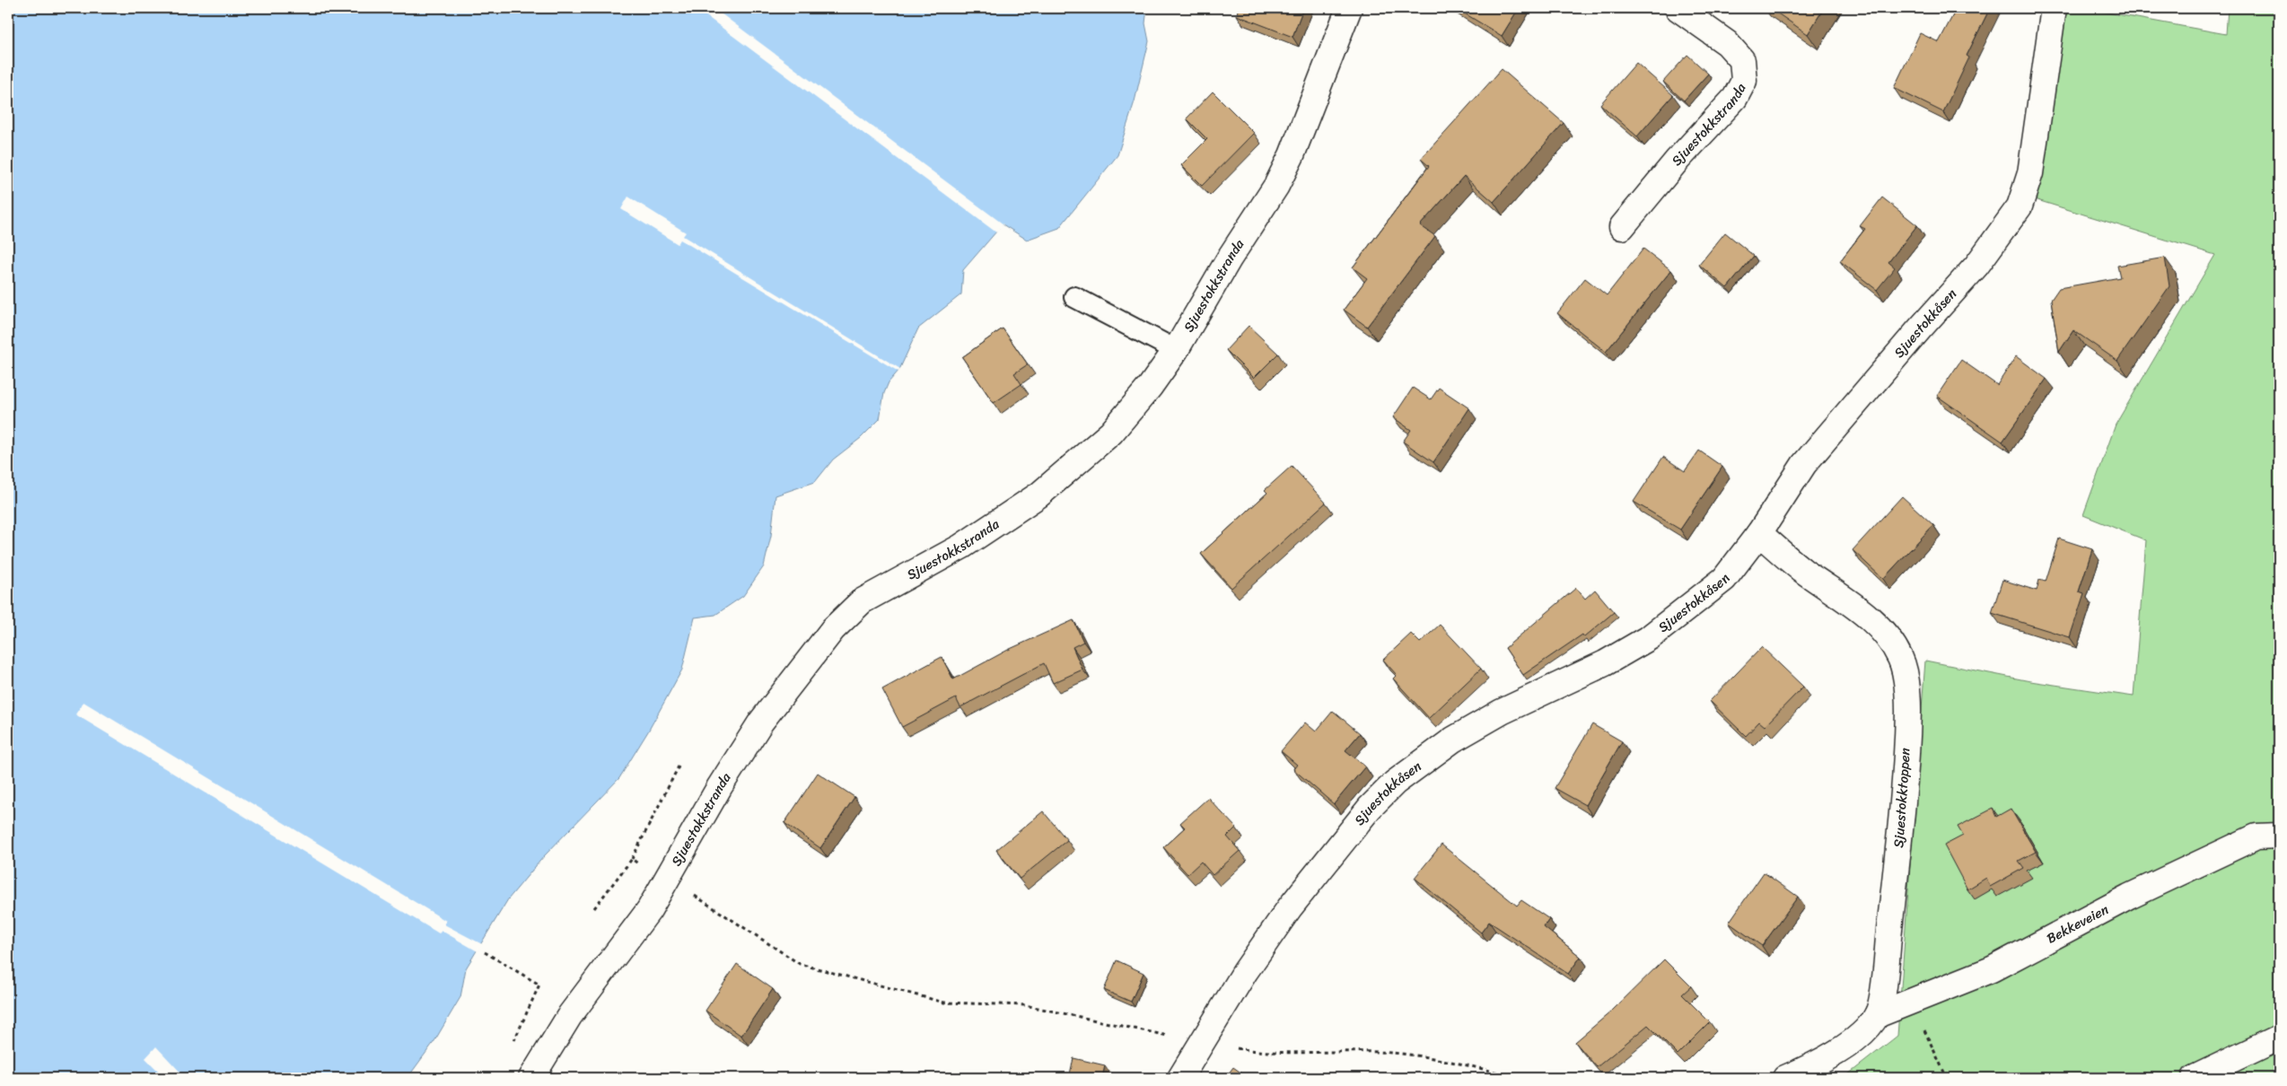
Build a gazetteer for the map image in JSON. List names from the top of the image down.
{
  "streets": {
    "street": [
      "Sjuestokkstranda",
      "Sjuestokkåsen",
      "Sjuestokktoppen",
      "Bekkeveien"
    ]
  },
  "crossings": [
    ["Sjuestokkåsen", "Sjuestokktoppen"],
    ["Sjuestokktoppen", "Bekkeveien"]
  ]
}
